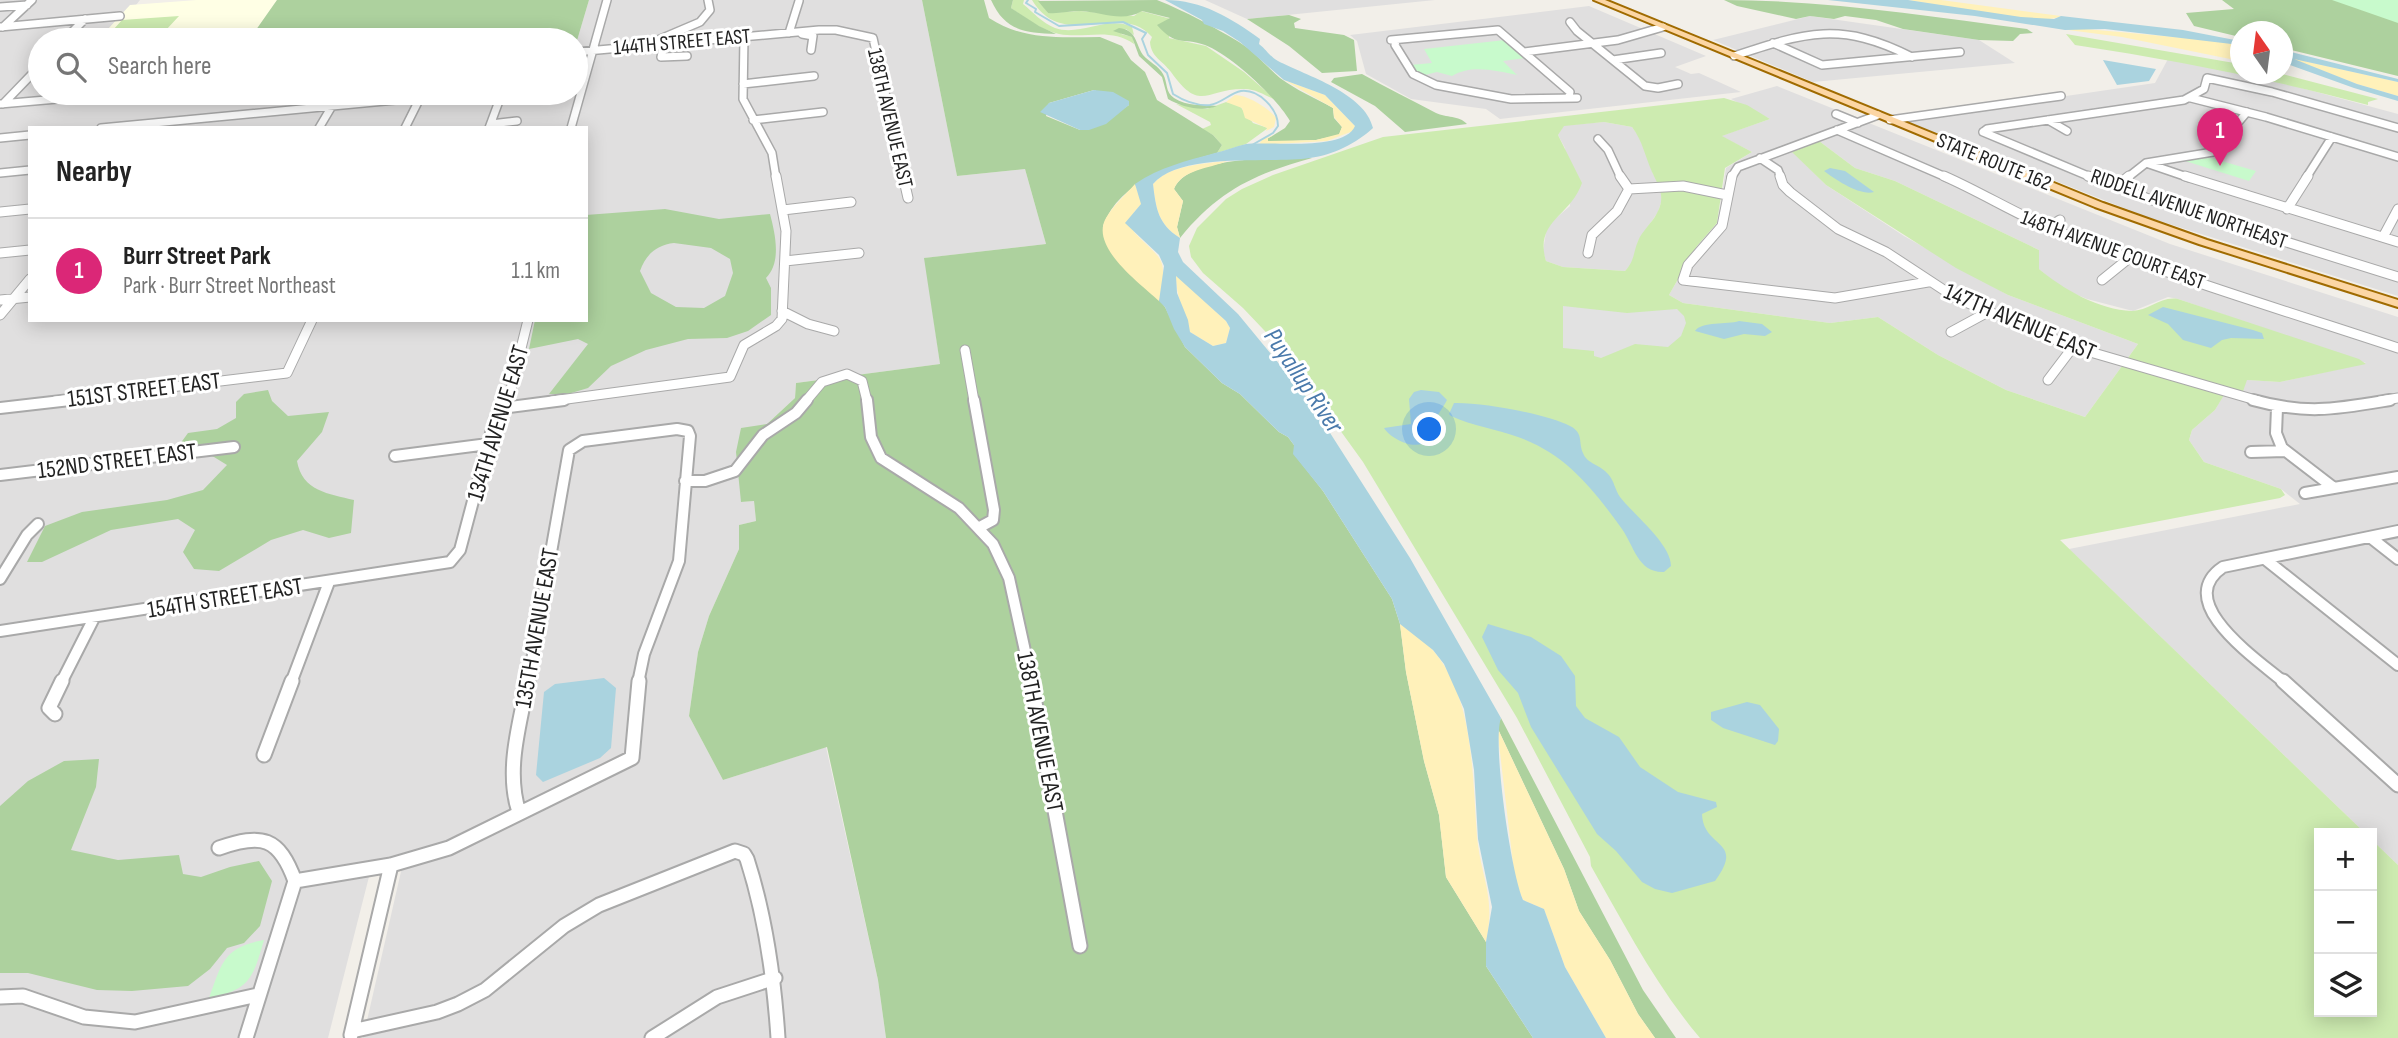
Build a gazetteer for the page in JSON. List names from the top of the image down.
{
  "streets": {
    "main road": ["STATE ROUTE 162"],
    "street": [
      "144TH STREET EAST",
      "138TH AVENUE EAST",
      "RIDDELL AVENUE NORTHEAST",
      "148TH AVENUE COURT EAST",
      "147TH AVENUE EAST",
      "151ST STREET EAST",
      "134TH AVENUE EAST",
      "152ND STREET EAST",
      "154TH STREET EAST",
      "135TH AVENUE EAST"
    ]
  },
  "crossings": [
    ["144TH STREET EAST", "138TH AVENUE EAST"],
    ["138TH AVENUE EAST", "135TH AVENUE EAST"],
    ["134TH AVENUE EAST", "154TH STREET EAST"]
  ],
  "water": ["Puyallup River"],
  "north": "top",
  "page": {
    "search": "Search here",
    "pins": "1",
    "heading": "Nearby",
    "list": [
      {
        "mark": "1",
        "name": "Burr Street Park",
        "note": "Park · Burr Street Northeast",
        "value": "1.1 km"
      }
    ],
    "map_buttons": ["+", "−"]
  }
}
